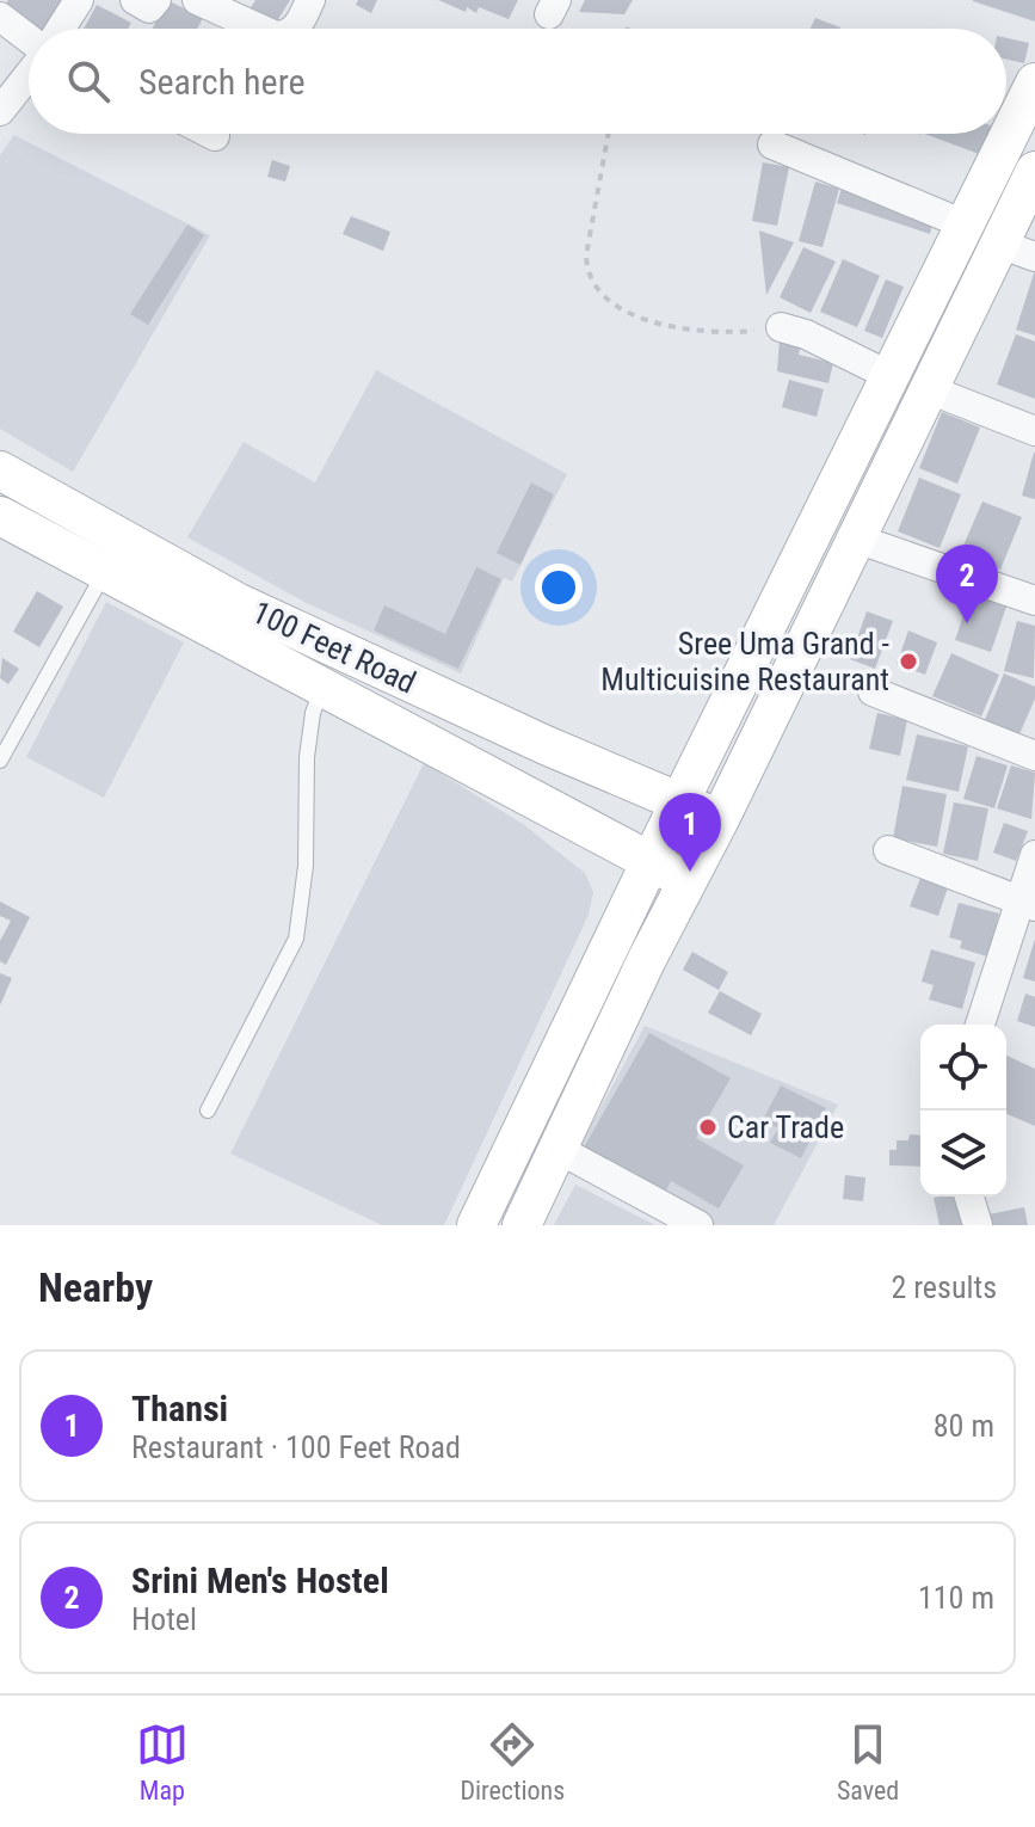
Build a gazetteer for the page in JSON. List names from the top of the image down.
{
  "streets": {
    "main road": ["100 Feet Road"]
  },
  "places": ["Sree Uma Grand - Multicuisine Restaurant", "Car Trade"],
  "page": {
    "search": "Search here",
    "pins": ["2", "1"],
    "heading": ["Nearby", "2 results"],
    "list": [
      {
        "mark": "1",
        "name": "Thansi",
        "note": "Restaurant · 100 Feet Road",
        "value": "80 m"
      },
      {
        "mark": "2",
        "name": "Srini Men's Hostel",
        "note": "Hotel",
        "value": "110 m"
      }
    ],
    "nav": ["Map", "Directions", "Saved"]
  }
}
